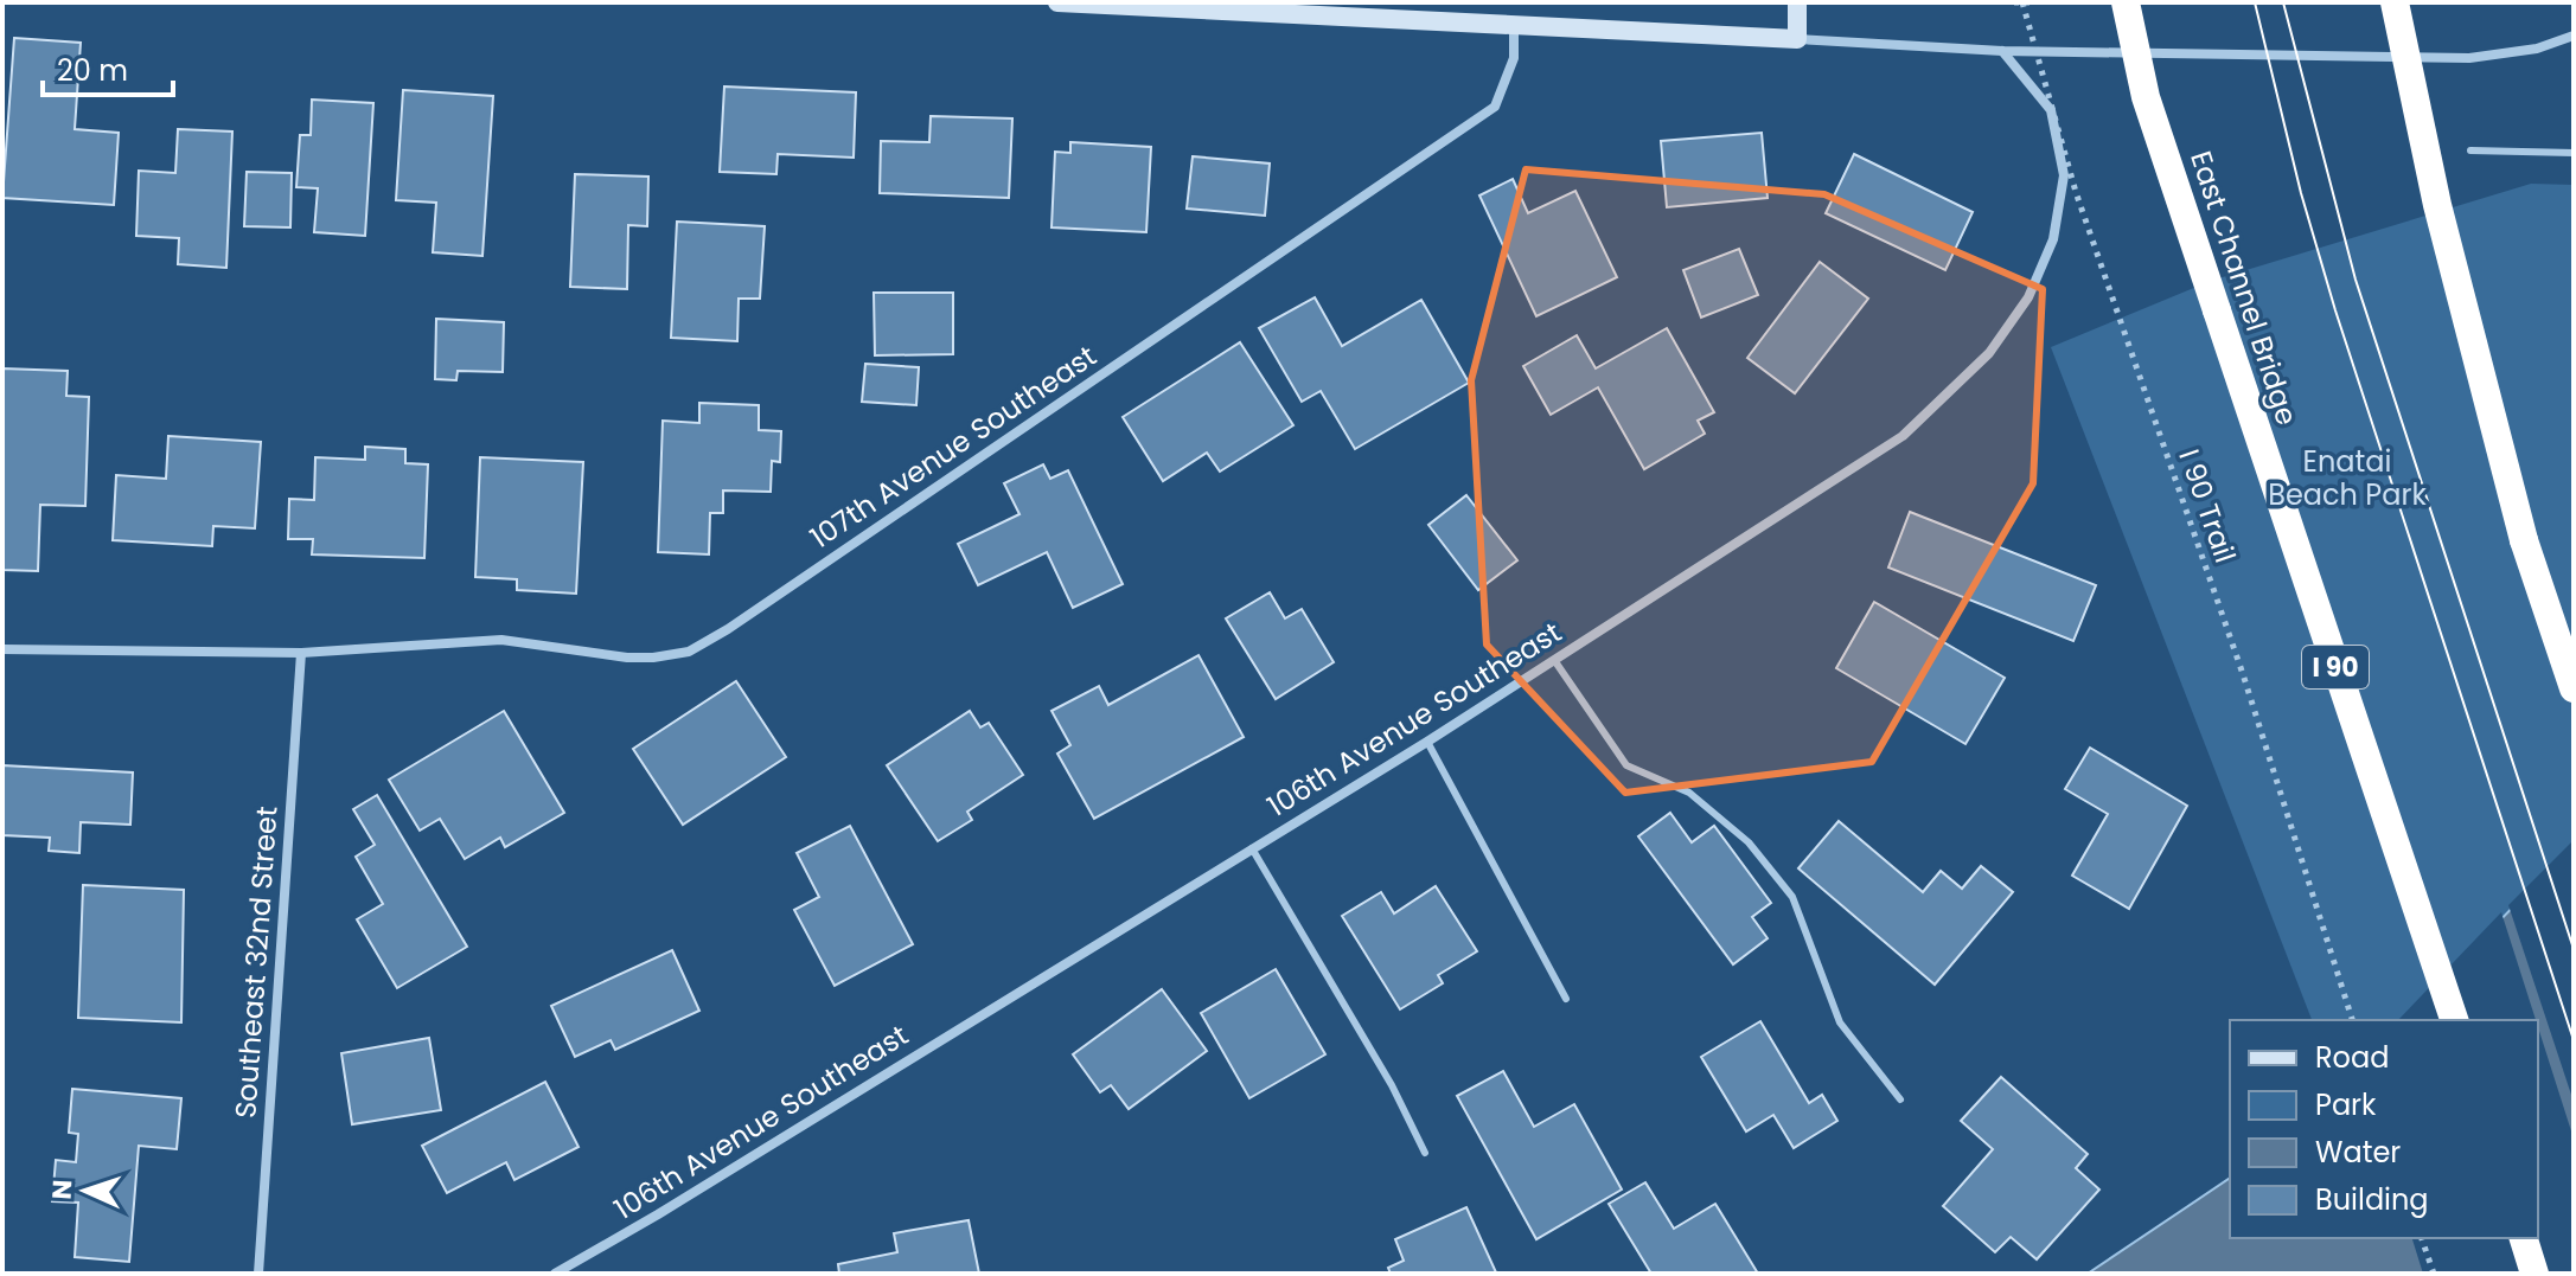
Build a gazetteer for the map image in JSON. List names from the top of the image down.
{
  "streets": {
    "highway": ["East Channel Bridge", "I 90"],
    "street": ["107th Avenue Southeast", "106th Avenue Southeast", "Southeast 32nd Street"],
    "path": ["I 90 Trail"]
  },
  "crossings": [
    ["107th Avenue Southeast", "Southeast 32nd Street"]
  ],
  "parks": ["Enatai Beach Park"],
  "legend": [
    "Road",
    "Park",
    "Water",
    "Building"
  ],
  "scale_bar": "20 m",
  "north": "left"
}
